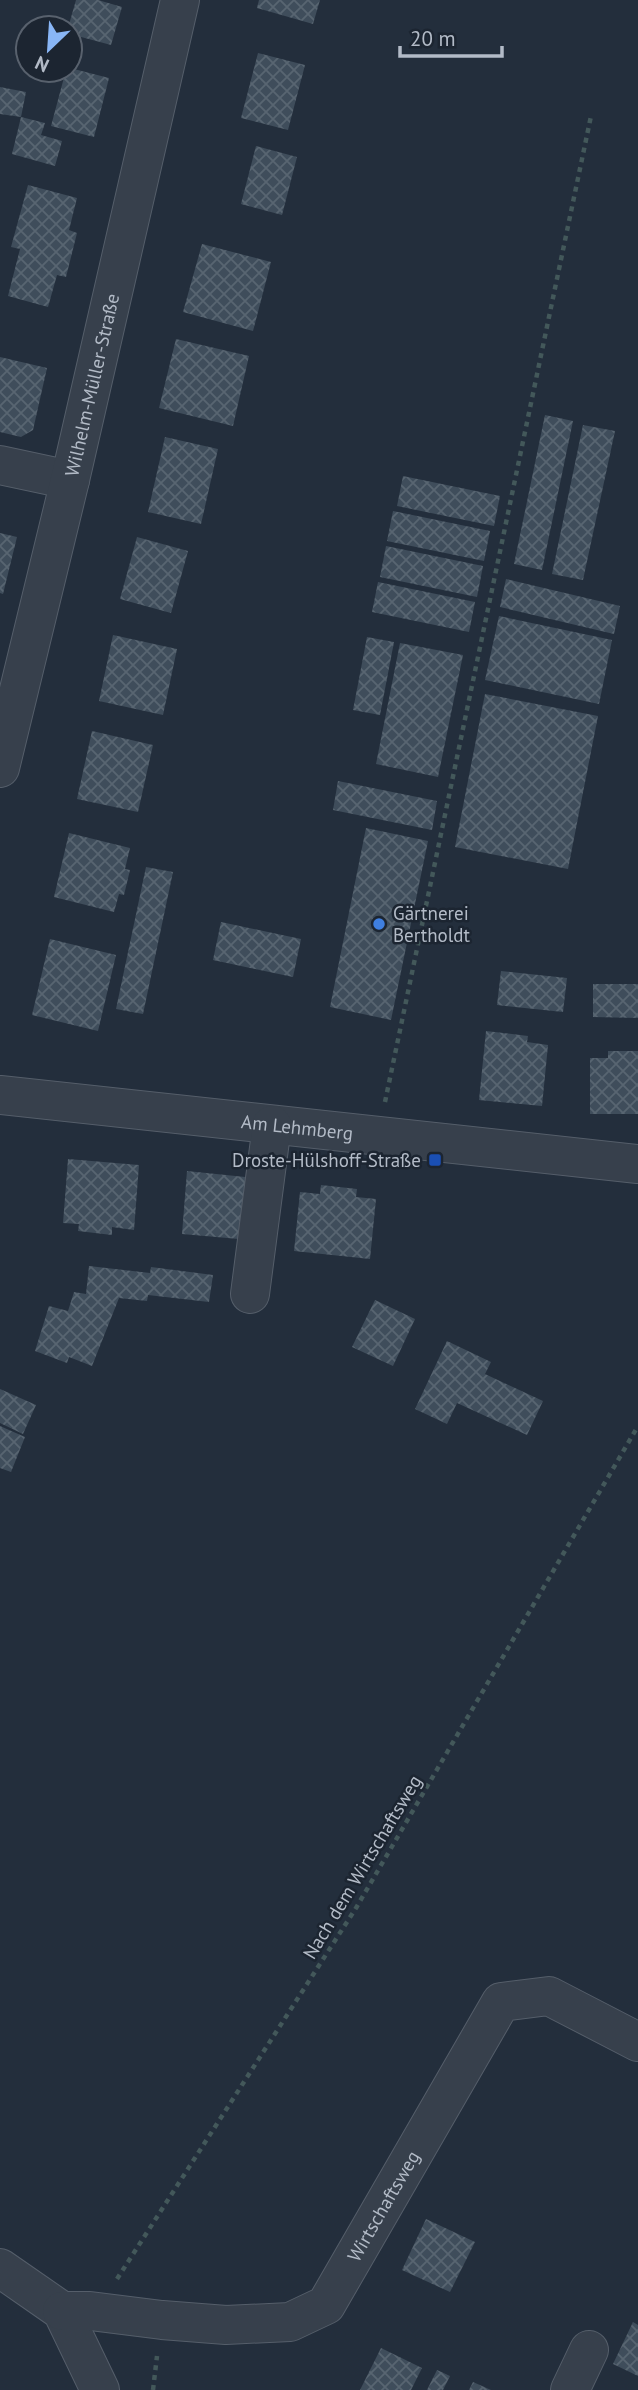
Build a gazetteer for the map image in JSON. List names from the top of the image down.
{
  "streets": {
    "street": ["Wilhelm-Müller-Straße", "Am Lehmberg", "Wirtschaftsweg"],
    "path": ["Nach dem Wirtschaftsweg"]
  },
  "crossings": [
    ["Nach dem Wirtschaftsweg", "Wirtschaftsweg"]
  ],
  "places": {
    "other": ["Gärtnerei Bertholdt"],
    "transit": ["Droste-Hülshoff-Straße"]
  },
  "scale_bar": "20 m",
  "north": "bottom left"
}
